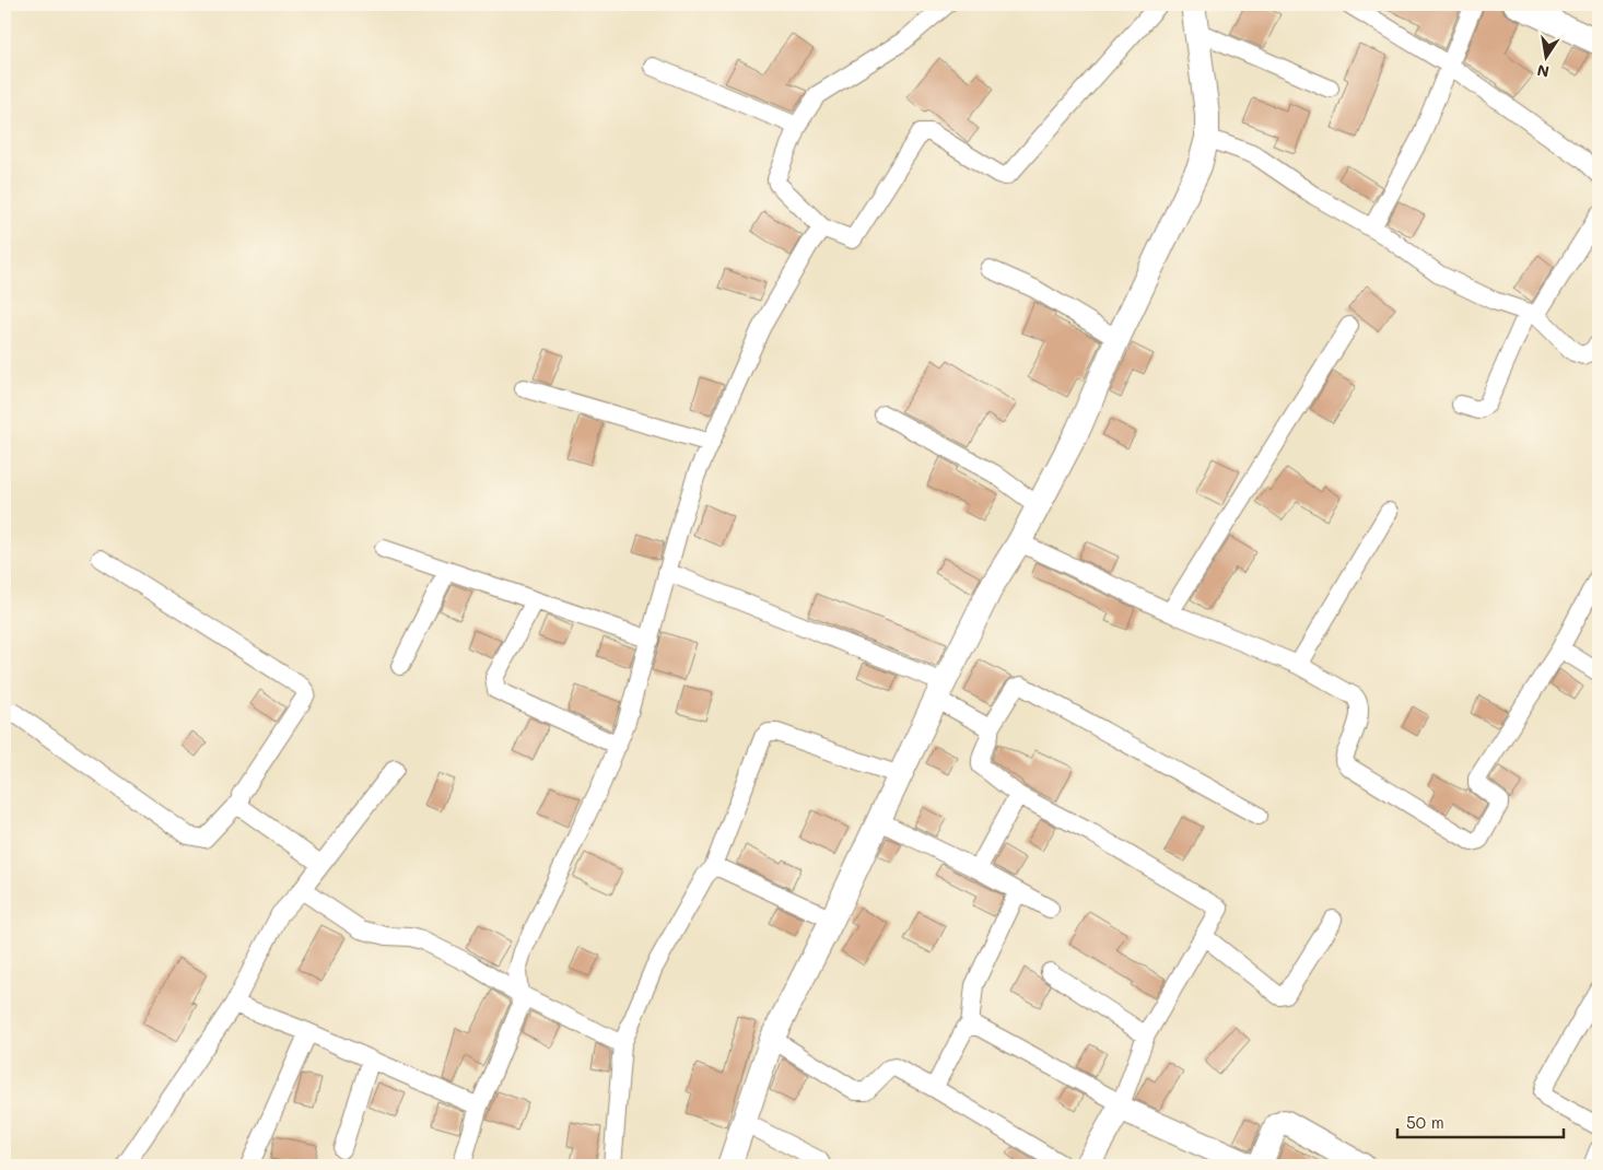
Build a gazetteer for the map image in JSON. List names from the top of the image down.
{
  "scale_bar": "50 m",
  "north": "bottom"
}
